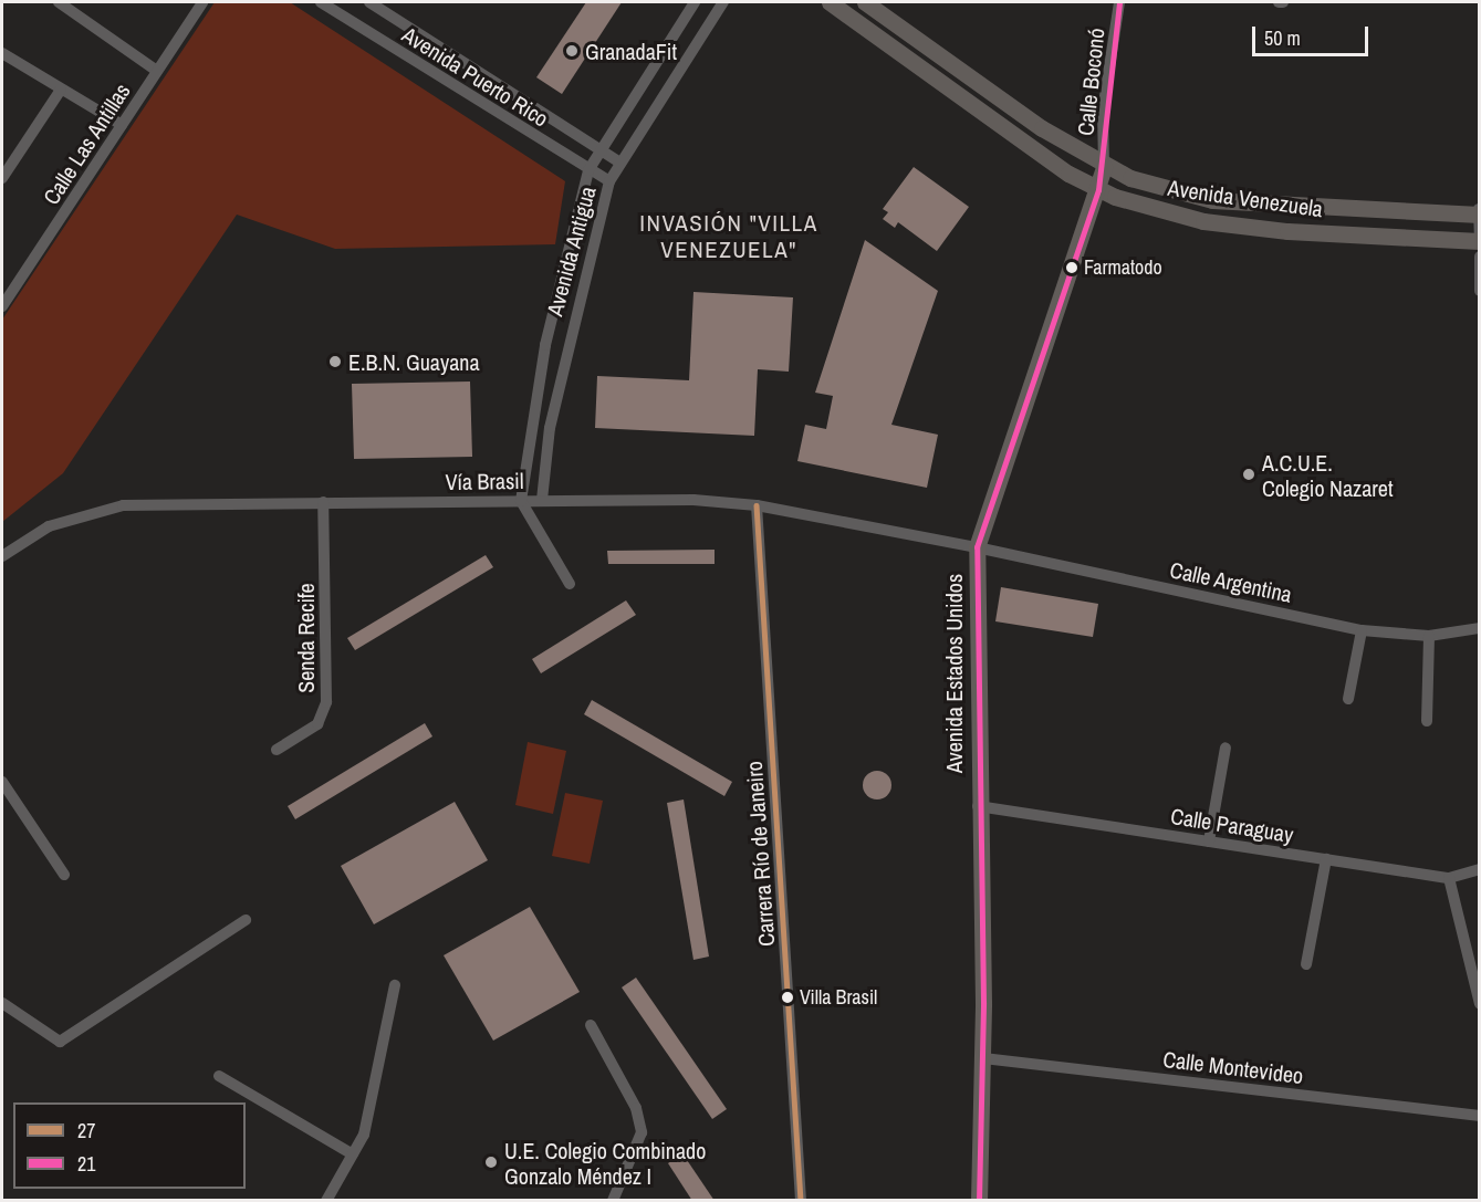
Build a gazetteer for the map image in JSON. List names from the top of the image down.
{
  "streets": {
    "street": [
      "Avenida Puerto Rico",
      "Calle Boconó",
      "Calle Las Antillas",
      "Avenida Venezuela",
      "Avenida Antigua",
      "Vía Brasil",
      "Calle Argentina",
      "Senda Recife",
      "Avenida Estados Unidos",
      "Calle Paraguay",
      "Carrera Río de Janeiro",
      "Calle Montevideo"
    ]
  },
  "crossings": [
    ["Avenida Puerto Rico", "Avenida Antigua"],
    ["Calle Boconó", "Avenida Venezuela"],
    ["Calle Boconó", "Avenida Estados Unidos"],
    ["Avenida Venezuela", "Avenida Estados Unidos"],
    ["Avenida Antigua", "Vía Brasil"],
    ["Vía Brasil", "Calle Argentina"],
    ["Vía Brasil", "Senda Recife"],
    ["Vía Brasil", "Avenida Estados Unidos"],
    ["Vía Brasil", "Carrera Río de Janeiro"],
    ["Calle Argentina", "Avenida Estados Unidos"],
    ["Avenida Estados Unidos", "Calle Paraguay"],
    ["Avenida Estados Unidos", "Calle Montevideo"]
  ],
  "districts": ["INVASIÓN \"VILLA VENEZUELA\""],
  "places": [
    "GranadaFit",
    "Farmatodo",
    "E.B.N. Guayana",
    "A.C.U.E. Colegio Nazaret",
    "Villa Brasil",
    "U.E. Colegio Combinado Gonzalo Méndez I"
  ],
  "lines": ["transit line 21", "transit line 27"],
  "legend": ["27", "21"],
  "scale_bar": "50 m"
}
